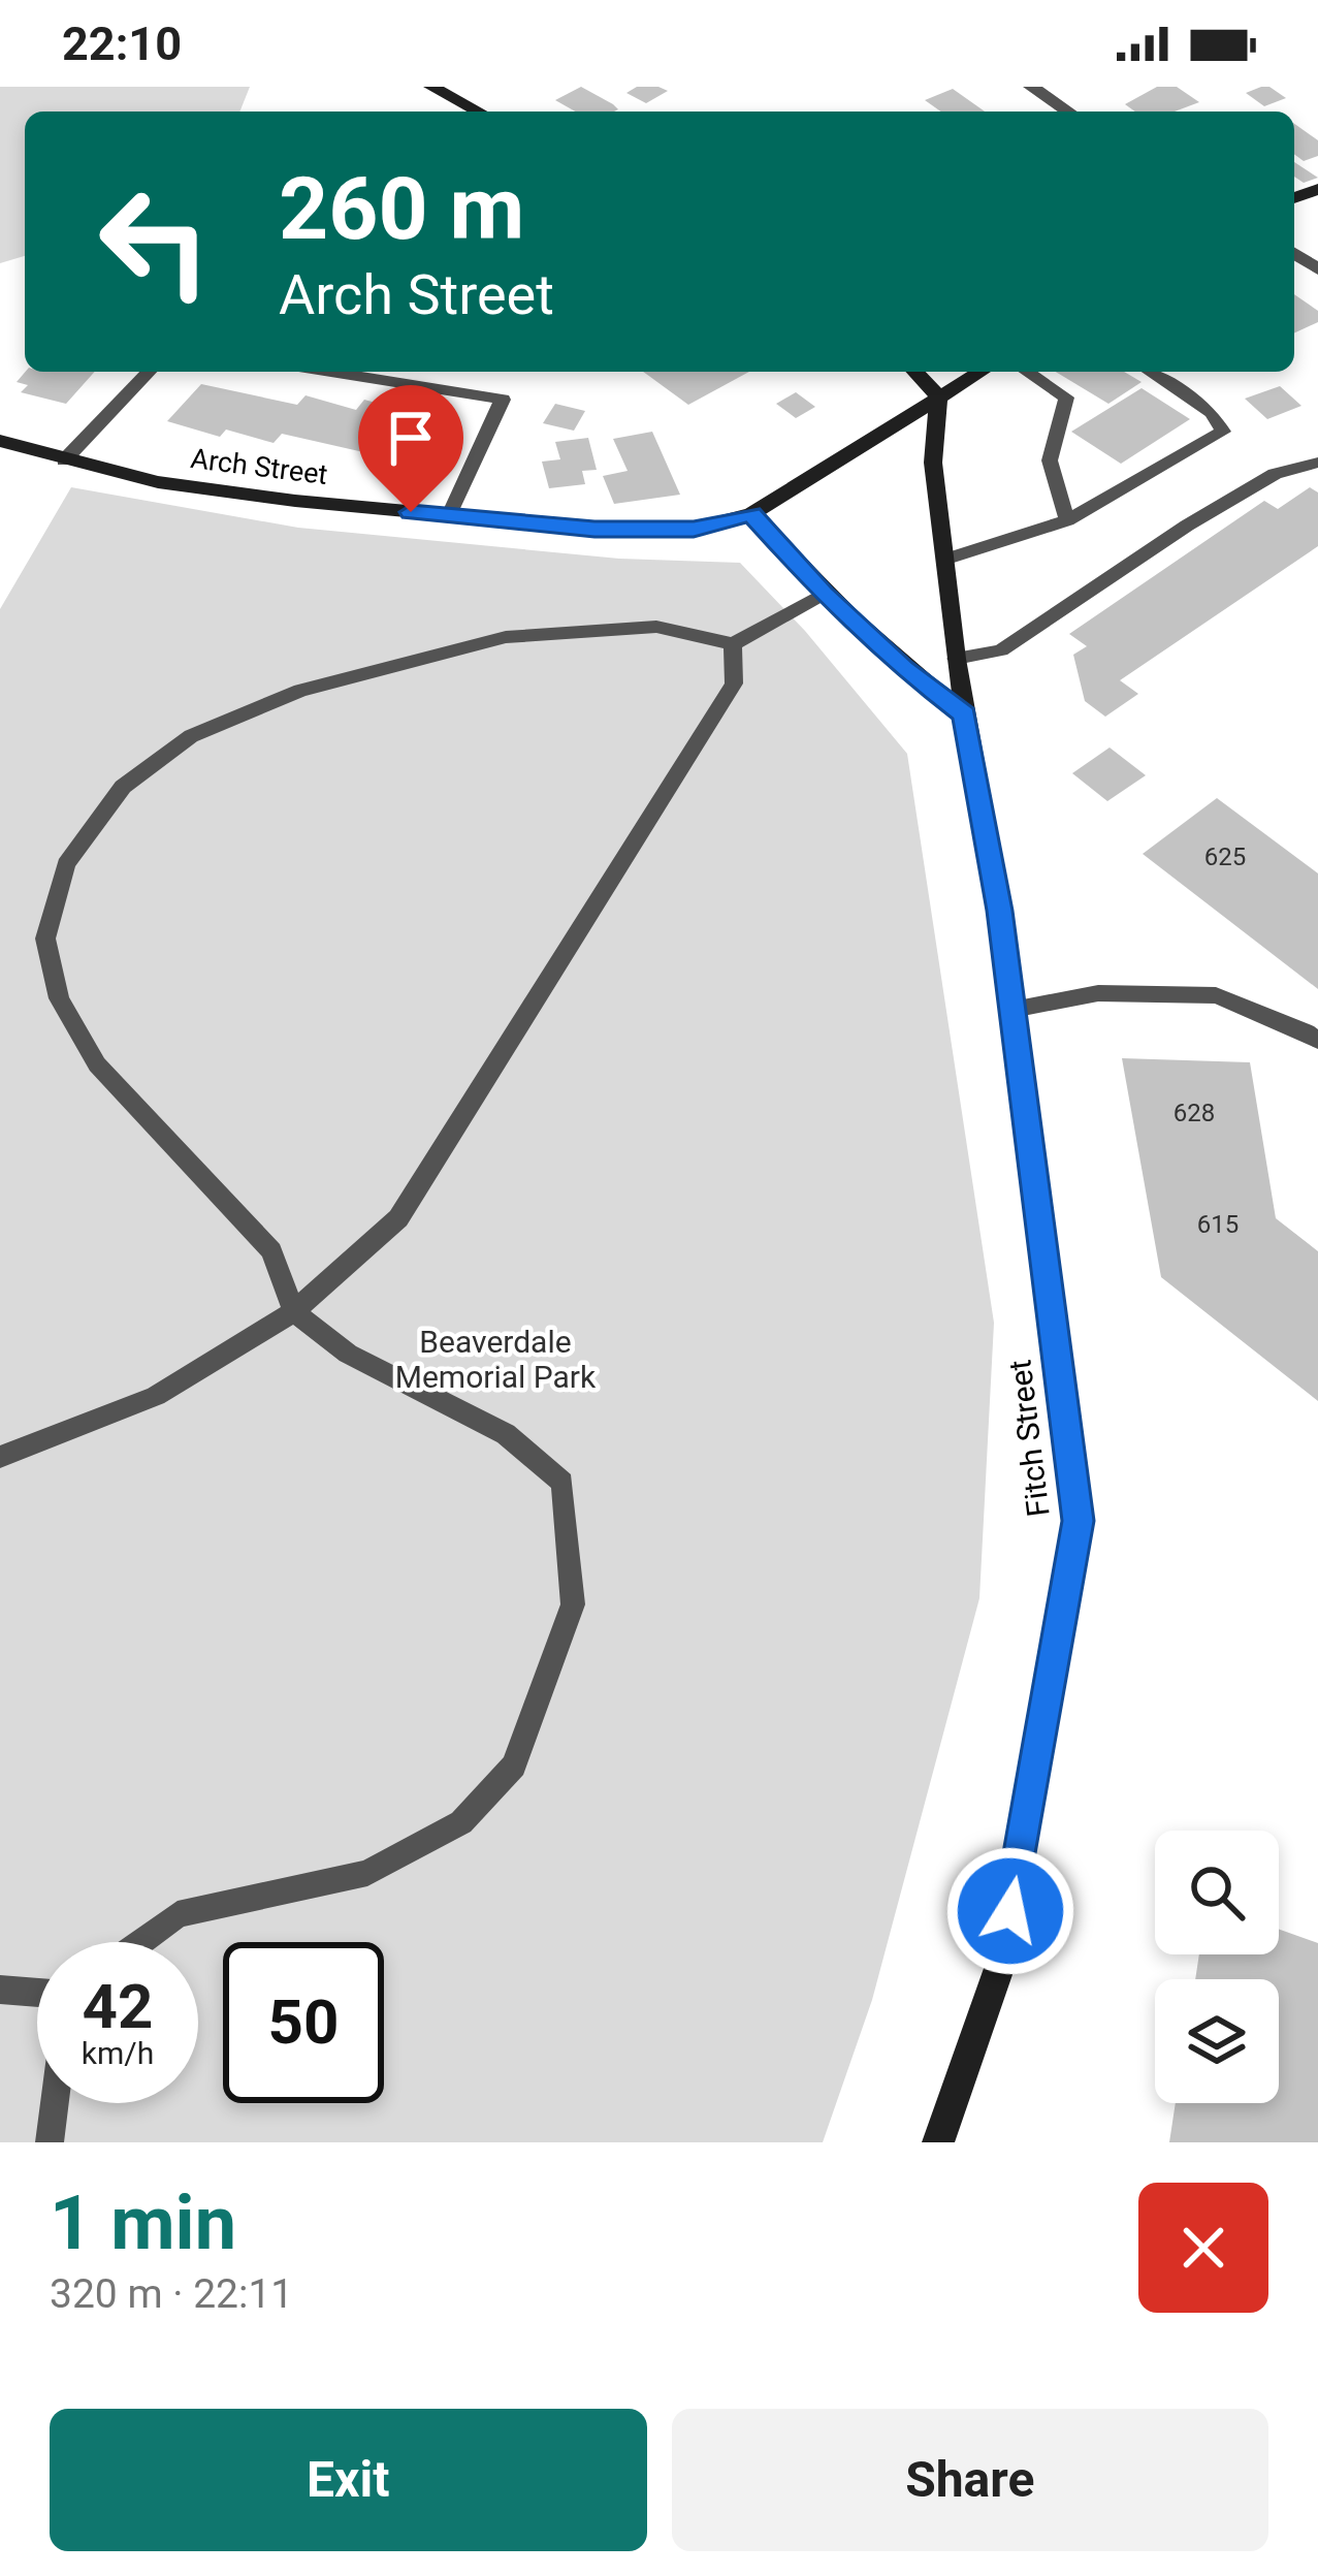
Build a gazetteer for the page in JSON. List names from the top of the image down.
{
  "streets": {
    "main road": ["Arch Street", "Fitch Street"]
  },
  "crossings": [
    ["Arch Street", "Fitch Street"]
  ],
  "parks": ["Beaverdale Memorial Park"],
  "house_numbers": ["625", "628", "615"],
  "page": {
    "status": "22:10",
    "turn": ["260 m", "Arch Street"],
    "speed": "42 km/h",
    "limit": "50",
    "heading": ["1 min", "320 m · 22:11"],
    "buttons": ["Exit", "Share"]
  }
}
